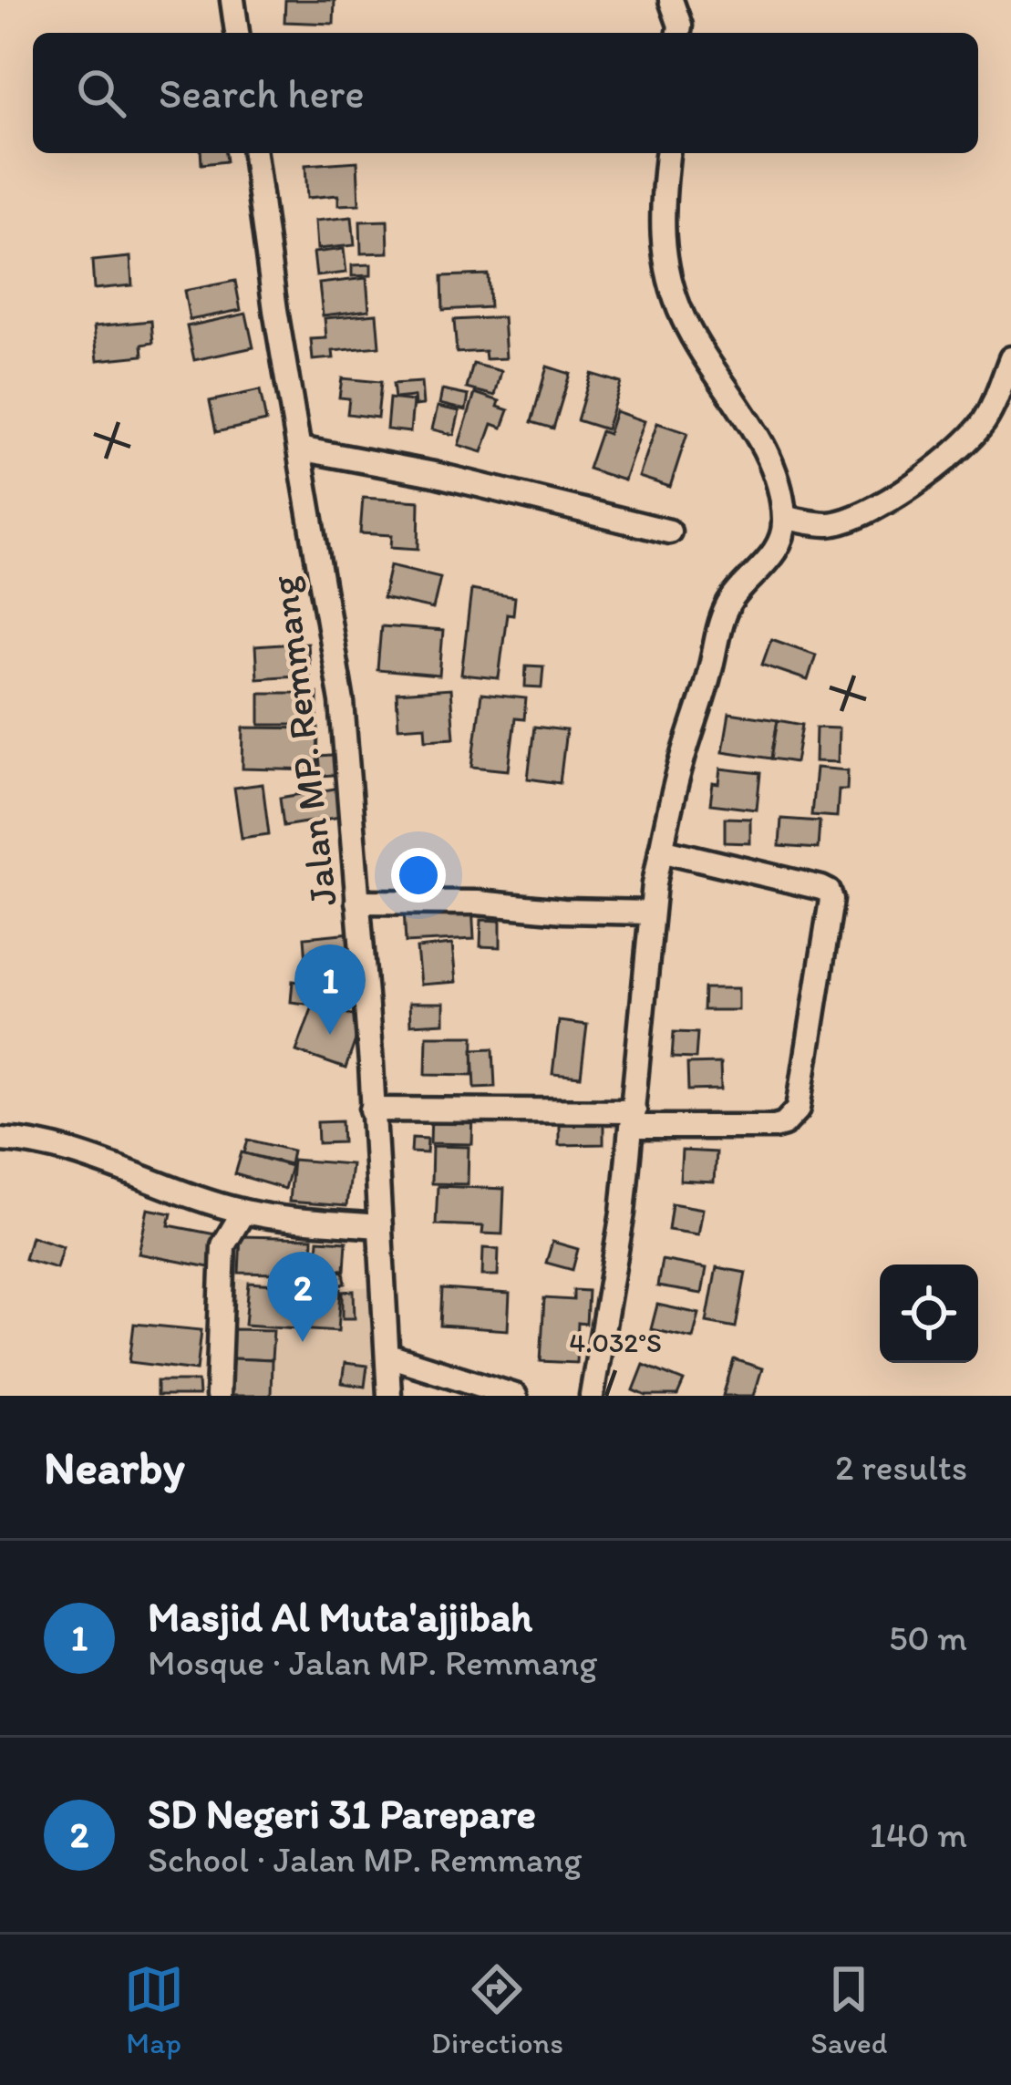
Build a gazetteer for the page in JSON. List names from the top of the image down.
{
  "streets": {
    "street": ["Jalan MP. Remmang"]
  },
  "page": {
    "search": "Search here",
    "pins": ["1", "2"],
    "heading": ["Nearby", "2 results"],
    "list": [
      {
        "mark": "1",
        "name": "Masjid Al Muta'ajjibah",
        "note": "Mosque · Jalan MP. Remmang",
        "value": "50 m"
      },
      {
        "mark": "2",
        "name": "SD Negeri 31 Parepare",
        "note": "School · Jalan MP. Remmang",
        "value": "140 m"
      }
    ],
    "nav": ["Map", "Directions", "Saved"]
  },
  "coordinates": ["4.032°S"]
}
